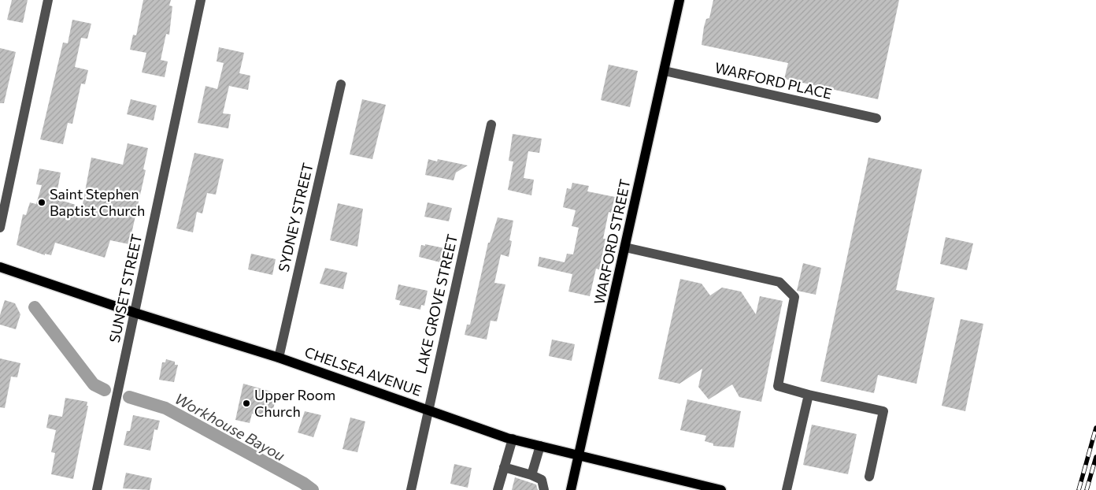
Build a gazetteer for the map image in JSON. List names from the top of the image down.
{
  "streets": {
    "main road": ["WARFORD STREET", "CHELSEA AVENUE"],
    "street": [
      "WARFORD PLACE",
      "SYDNEY STREET",
      "SUNSET STREET",
      "LAKE GROVE STREET"
    ]
  },
  "crossings": [
    ["WARFORD PLACE", "WARFORD STREET"],
    ["SYDNEY STREET", "CHELSEA AVENUE"],
    ["WARFORD STREET", "CHELSEA AVENUE"],
    ["SUNSET STREET", "CHELSEA AVENUE"],
    ["LAKE GROVE STREET", "CHELSEA AVENUE"]
  ],
  "water": ["Workhouse Bayou"],
  "places": ["Saint Stephen Baptist Church", "Upper Room Church"]
}
